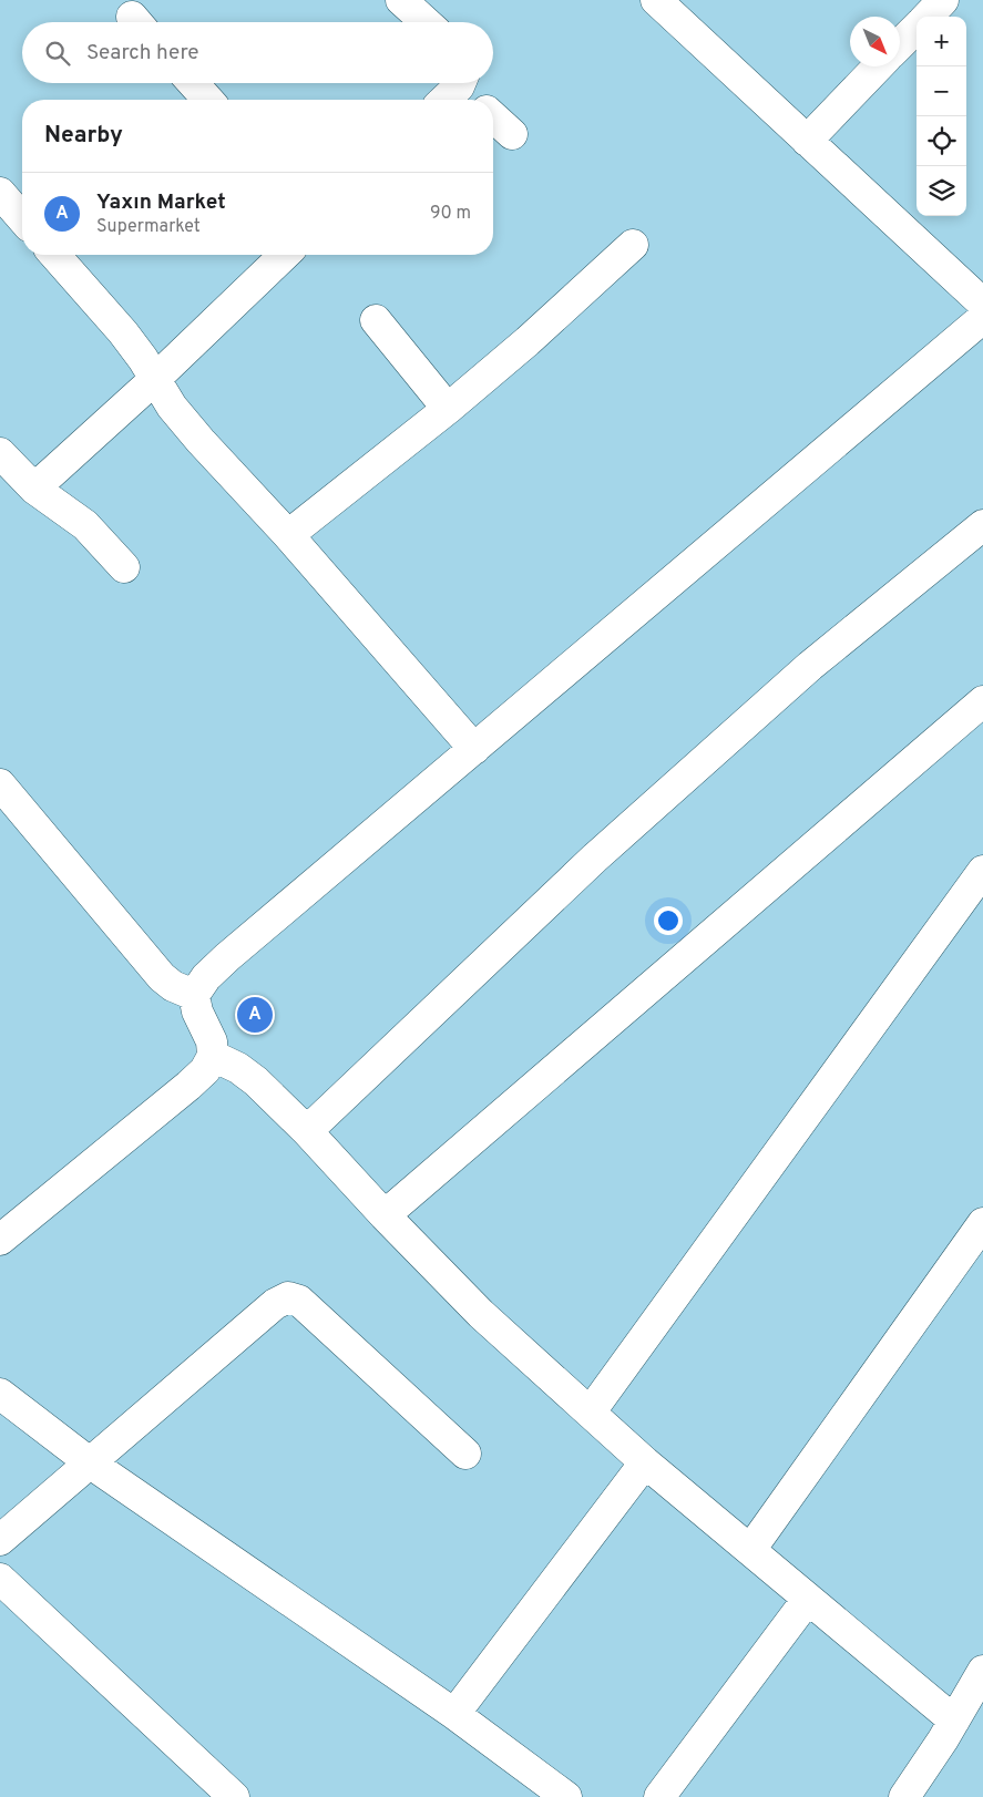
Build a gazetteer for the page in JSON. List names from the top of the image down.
{
  "north": "bottom right",
  "page": {
    "map_buttons": ["+", "−"],
    "search": "Search here",
    "heading": "Nearby",
    "list": [
      {
        "mark": "A",
        "name": "Yaxın Market",
        "note": "Supermarket",
        "value": "90 m"
      }
    ],
    "pins": "A"
  }
}
